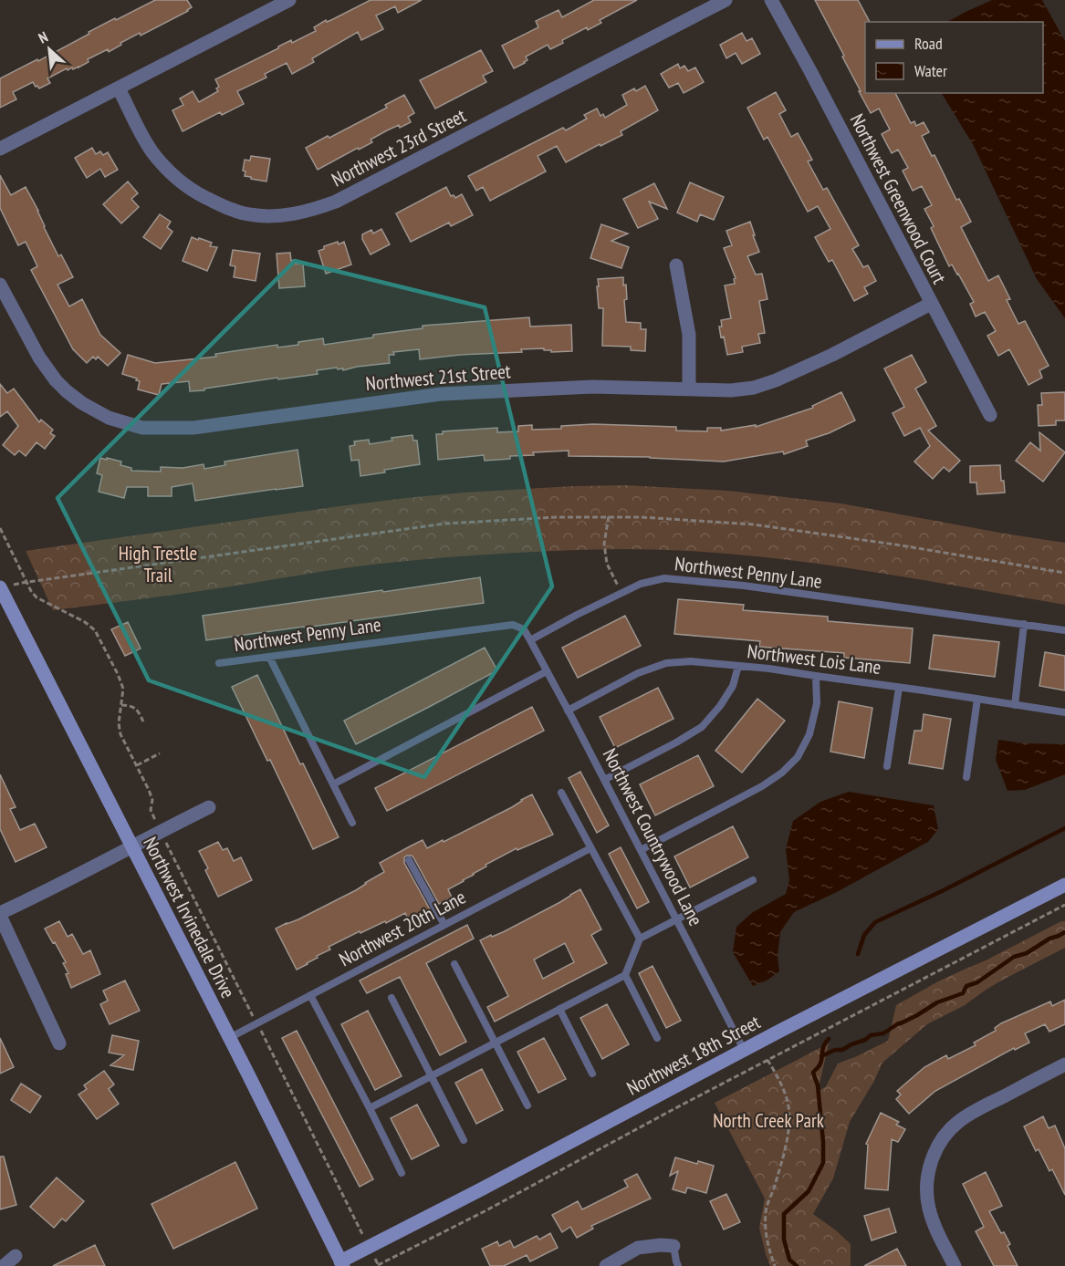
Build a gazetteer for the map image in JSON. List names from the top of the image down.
{
  "streets": {
    "main road": ["Northwest Irvinedale Drive", "Northwest 18th Street"],
    "street": ["Northwest 23rd Street", "Northwest Greenwood Court", "Northwest 21st Street"],
    "lane": [
      "Northwest Penny Lane",
      "Northwest Lois Lane",
      "Northwest Countrywood Lane",
      "Northwest 20th Lane"
    ]
  },
  "crossings": [
    ["Northwest Greenwood Court", "Northwest 21st Street"],
    ["Northwest Penny Lane", "Northwest Countrywood Lane"],
    ["Northwest Lois Lane", "Northwest Countrywood Lane"],
    ["Northwest Countrywood Lane", "Northwest 18th Street"],
    ["Northwest Irvinedale Drive", "Northwest 20th Lane"],
    ["Northwest Irvinedale Drive", "Northwest 18th Street"]
  ],
  "parks": ["High Trestle Trail", "North Creek Park"],
  "legend": ["Road", "Water"],
  "north": "top left"
}
